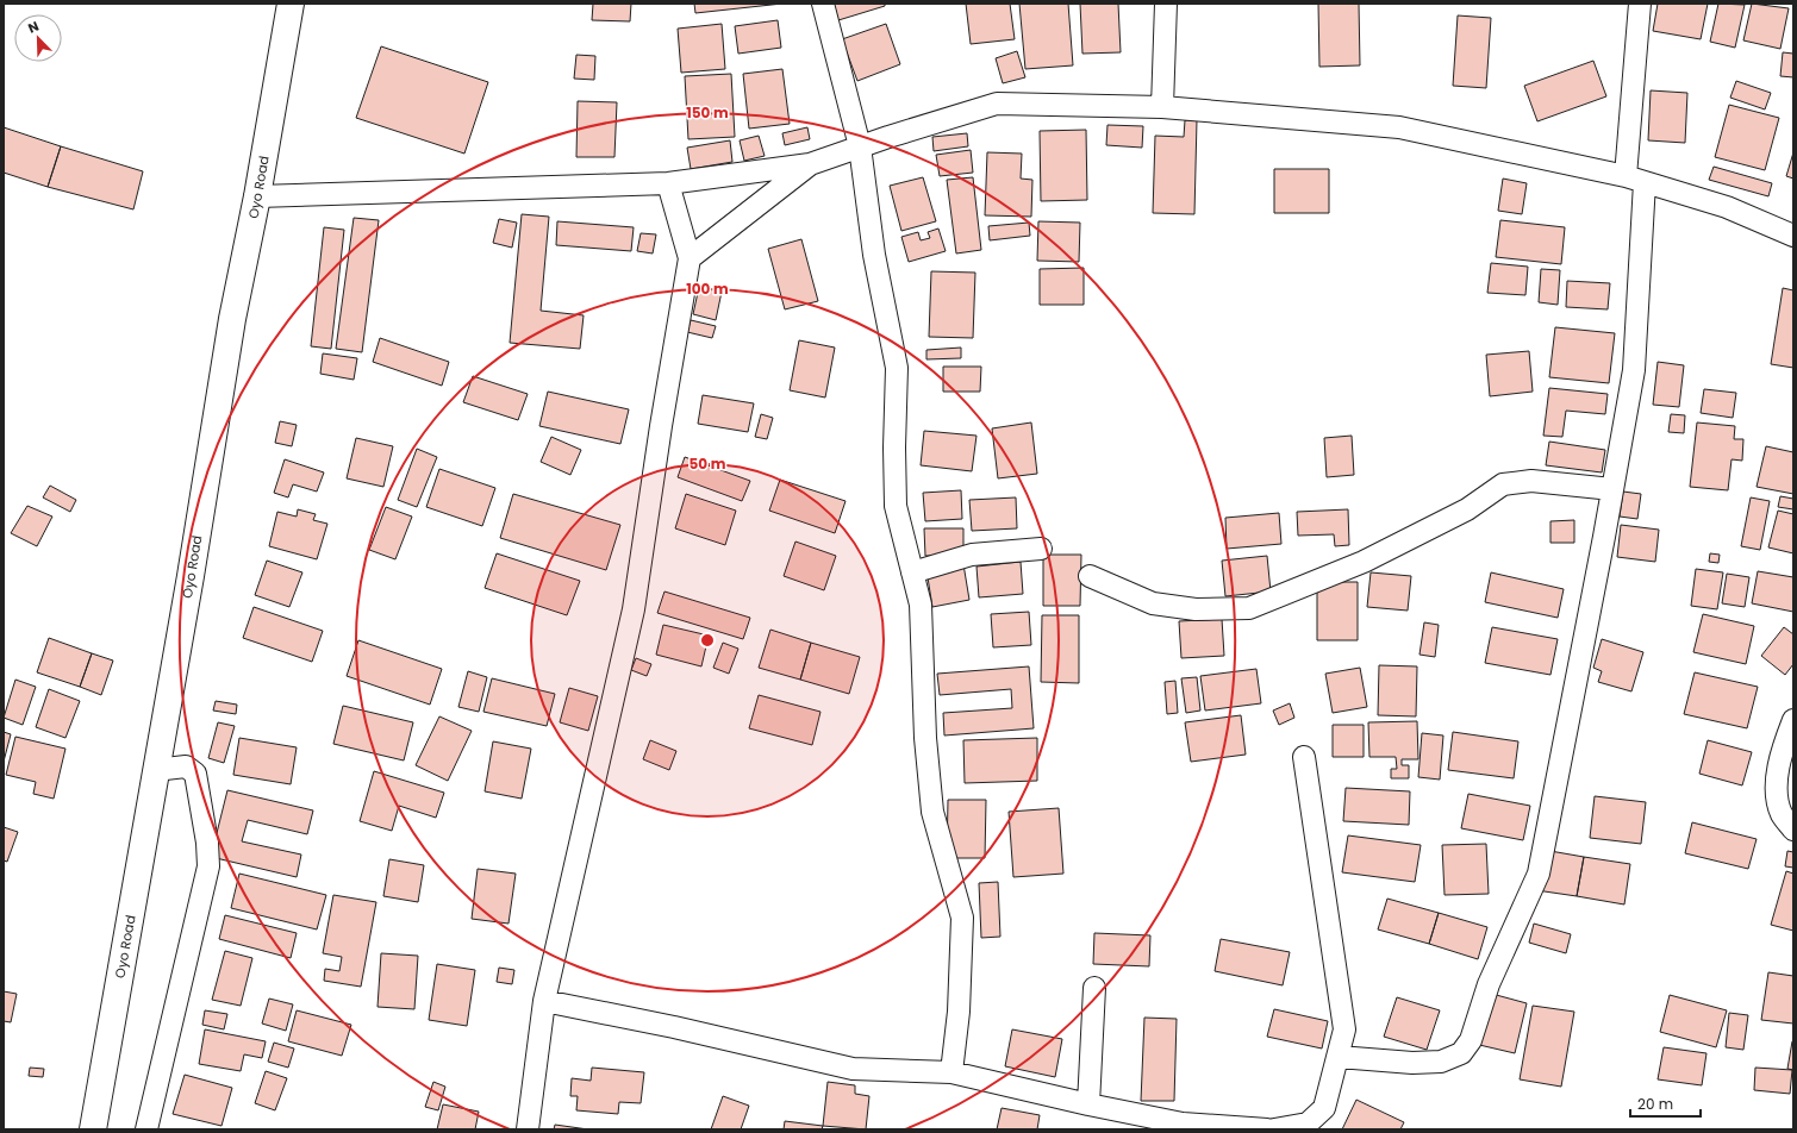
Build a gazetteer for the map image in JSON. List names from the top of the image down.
{
  "streets": {
    "highway": ["Oyo Road"]
  },
  "scale_bar": "20 m",
  "north": "top left",
  "rings": ["150 m", "100 m", "50 m"]
}
